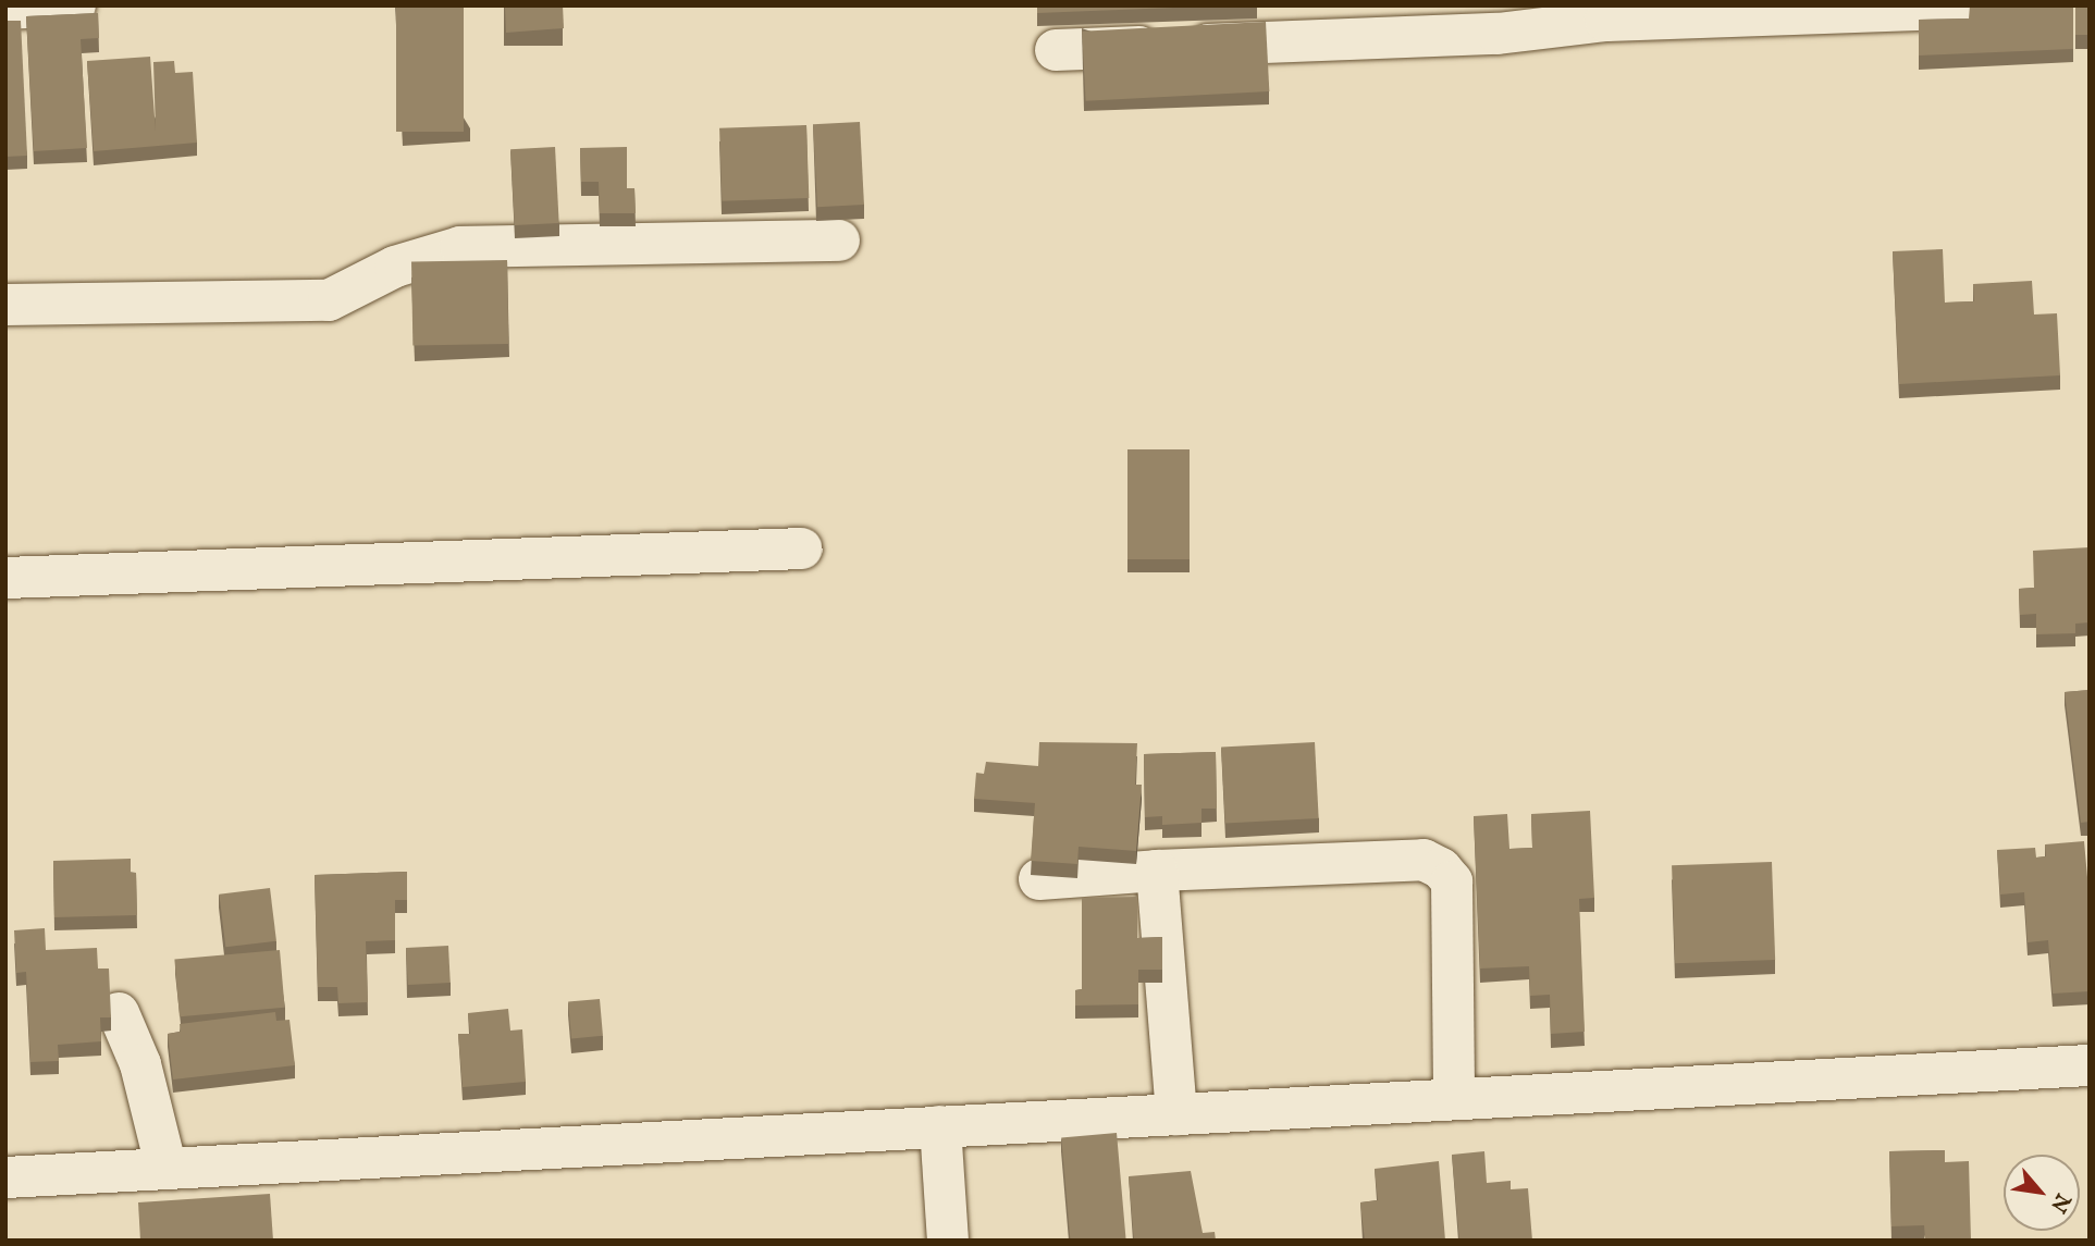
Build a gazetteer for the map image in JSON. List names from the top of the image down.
{
  "north": "bottom right"
}
